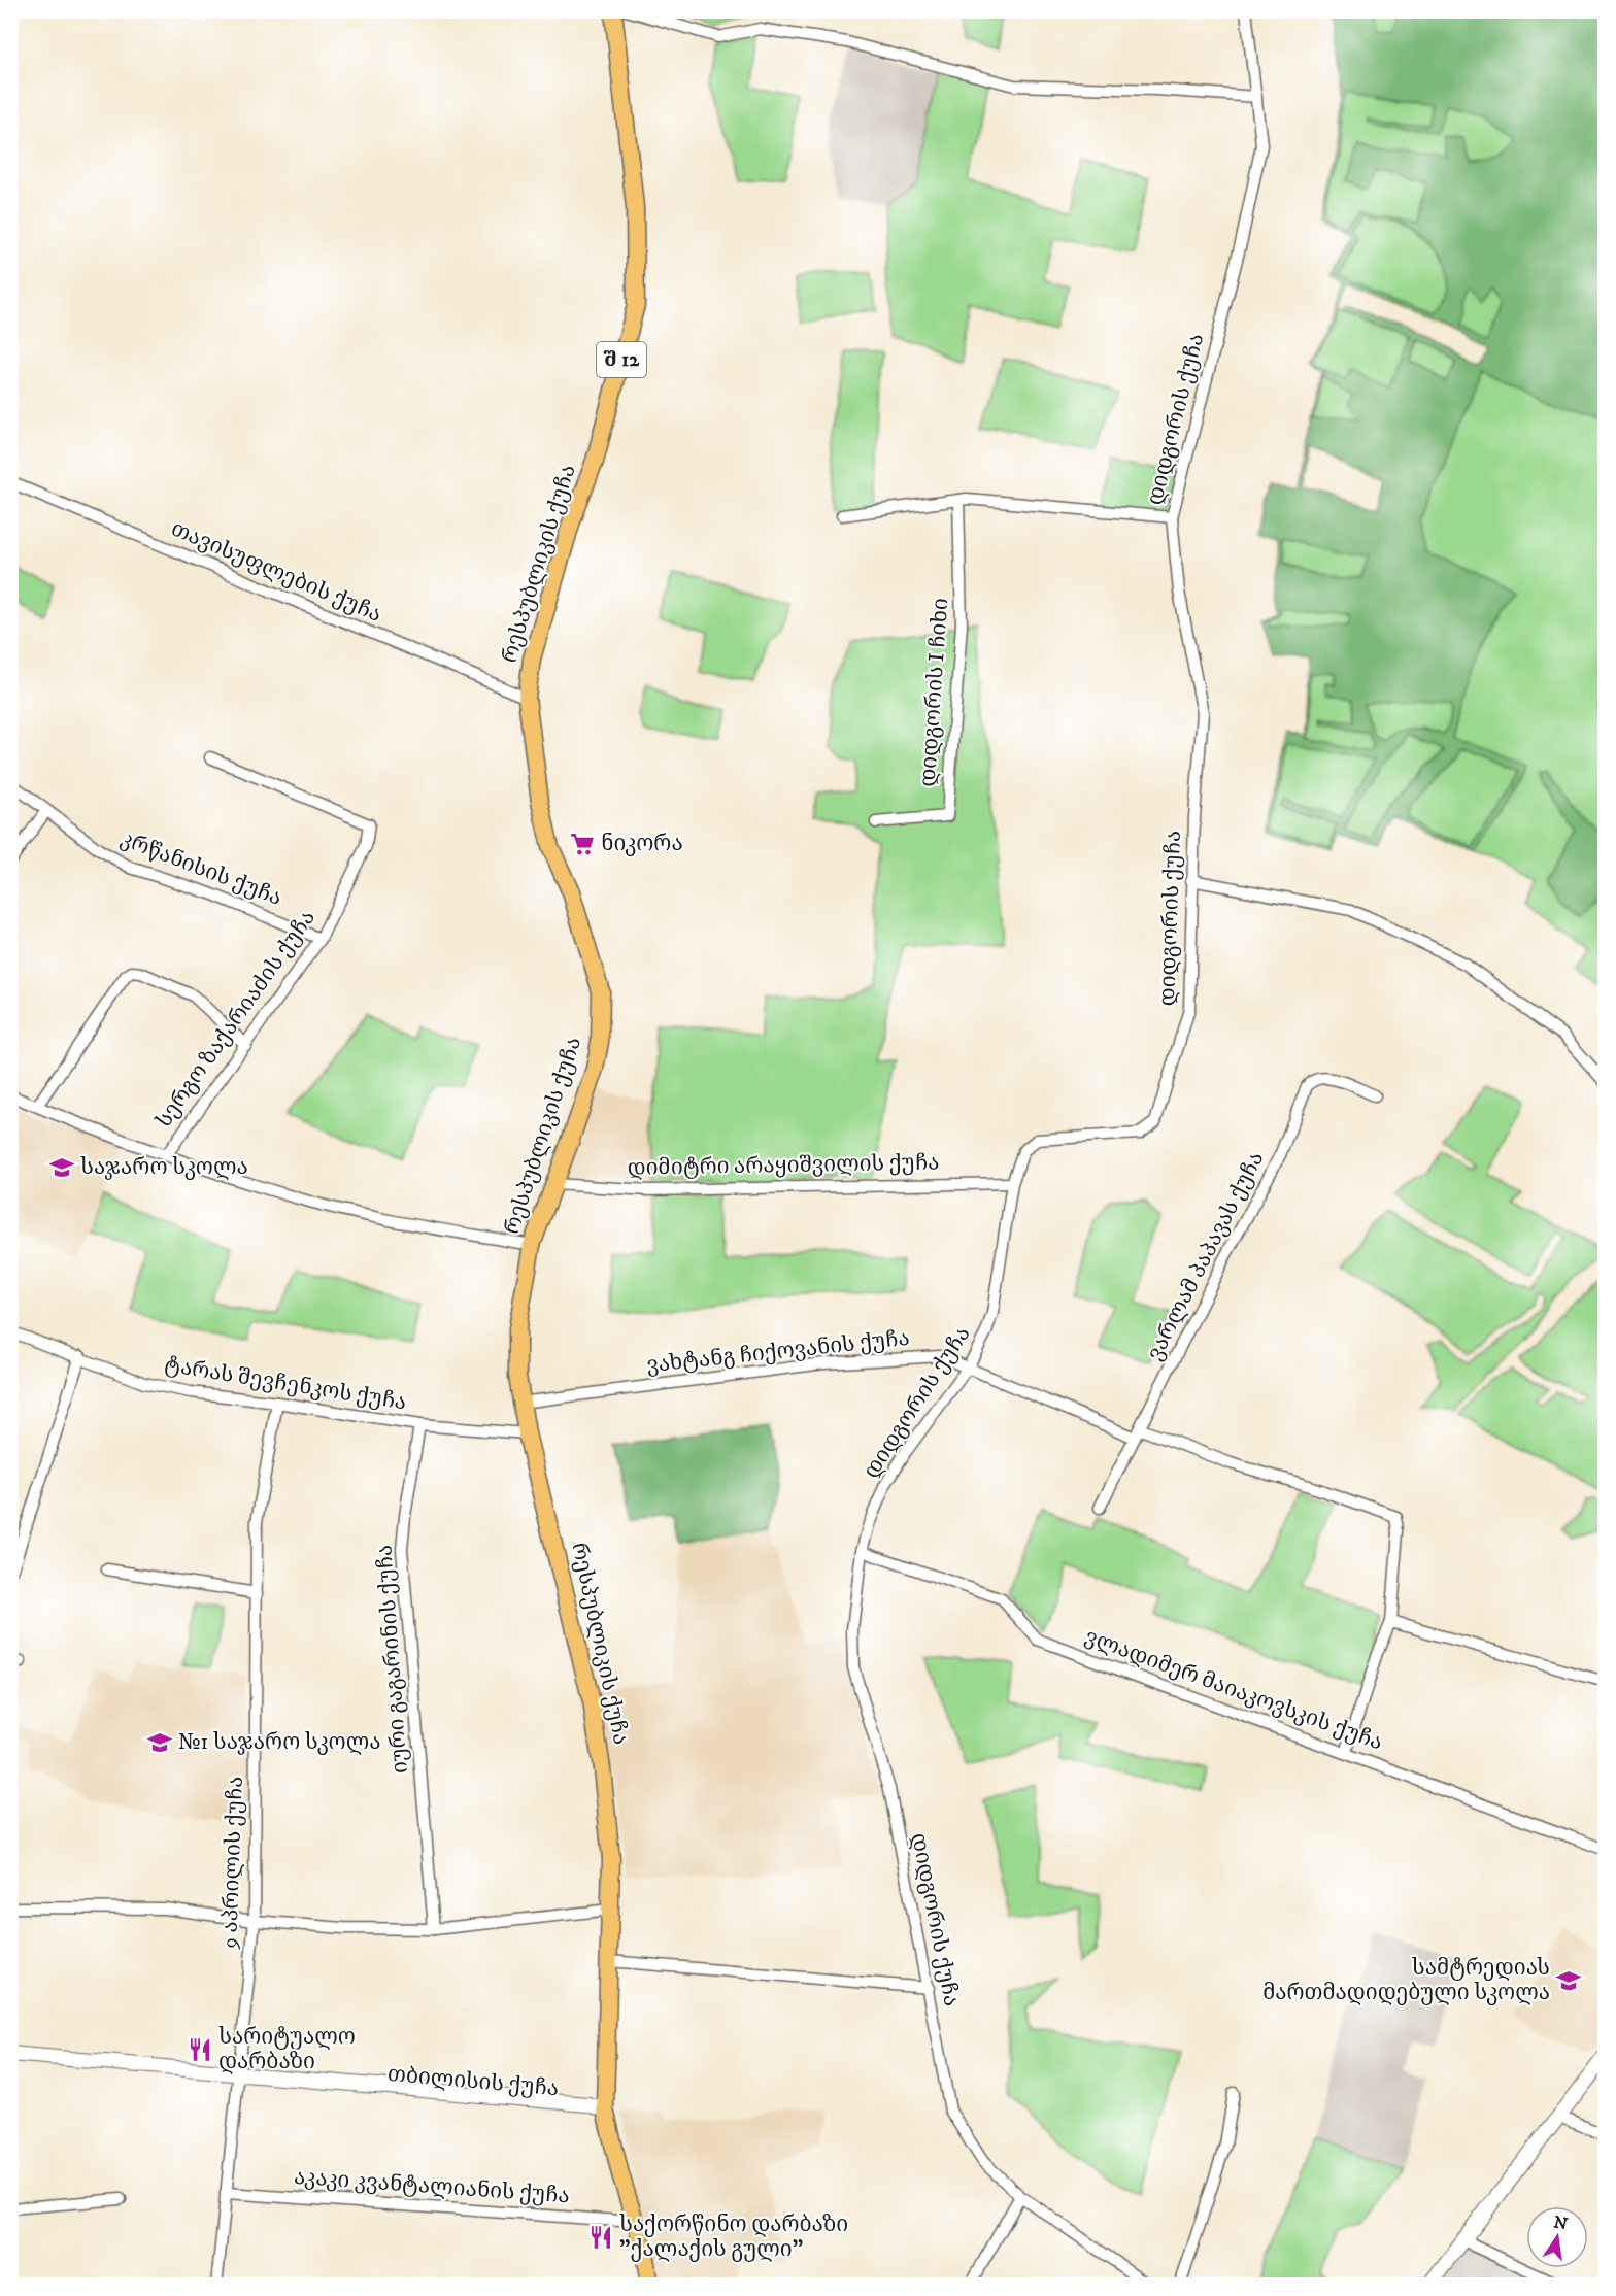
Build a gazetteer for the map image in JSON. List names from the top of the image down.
{
  "streets": {
    "main road": ["შ 12", "რესპუბლიკის ქუჩა"],
    "street": [
      "დიდგორის ქუჩა",
      "თავისუფლების ქუჩა",
      "დიდგორის I ჩიხი",
      "კრწანისის ქუჩა",
      "სერგო ზაქარიაძის ქუჩა",
      "დიმიტრი არაყიშვილის ქუჩა",
      "ვარლამ პაპავას ქუჩა",
      "ვახტანგ ჩიქოვანის ქუჩა",
      "ტარას შევჩენკოს ქუჩა",
      "იური გაგარინის ქუჩა",
      "ვლადიმერ მაიაკოვსკის ქუჩა",
      "9 აპრილის ქუჩა",
      "თბილისის ქუჩა",
      "აკაკი კვანტალიანის ქუჩა"
    ]
  },
  "crossings": [
    ["დიდგორის ქუჩა", "დიმიტრი არაყიშვილის ქუჩა"],
    ["დიდგორის ქუჩა", "ვახტანგ ჩიქოვანის ქუჩა"],
    ["დიდგორის ქუჩა", "ვლადიმერ მაიაკოვსკის ქუჩა"],
    ["რესპუბლიკის ქუჩა", "თავისუფლების ქუჩა"],
    ["რესპუბლიკის ქუჩა", "დიმიტრი არაყიშვილის ქუჩა"],
    ["რესპუბლიკის ქუჩა", "ვახტანგ ჩიქოვანის ქუჩა"],
    ["რესპუბლიკის ქუჩა", "ტარას შევჩენკოს ქუჩა"],
    ["რესპუბლიკის ქუჩა", "თბილისის ქუჩა"],
    ["რესპუბლიკის ქუჩა", "აკაკი კვანტალიანის ქუჩა"],
    ["კრწანისის ქუჩა", "სერგო ზაქარიაძის ქუჩა"],
    ["ვარლამ პაპავას ქუჩა", "ვახტანგ ჩიქოვანის ქუჩა"],
    ["ტარას შევჩენკოს ქუჩა", "იური გაგარინის ქუჩა"],
    ["ტარას შევჩენკოს ქუჩა", "9 აპრილის ქუჩა"],
    ["9 აპრილის ქუჩა", "თბილისის ქუჩა"],
    ["9 აპრილის ქუჩა", "აკაკი კვანტალიანის ქუჩა"]
  ],
  "places": {
    "supermarket": ["ნიკორა"],
    "school or university": ["საჯარო სკოლა", "№1 საჯარო სკოლა", "სამტრედიას მართმადიდებული სკოლა"],
    "restaurant": ["სარიტუალო დარბაზი", "საქორწინო დარბაზი \"ქალაქის გული\""]
  },
  "north": "top"
}
